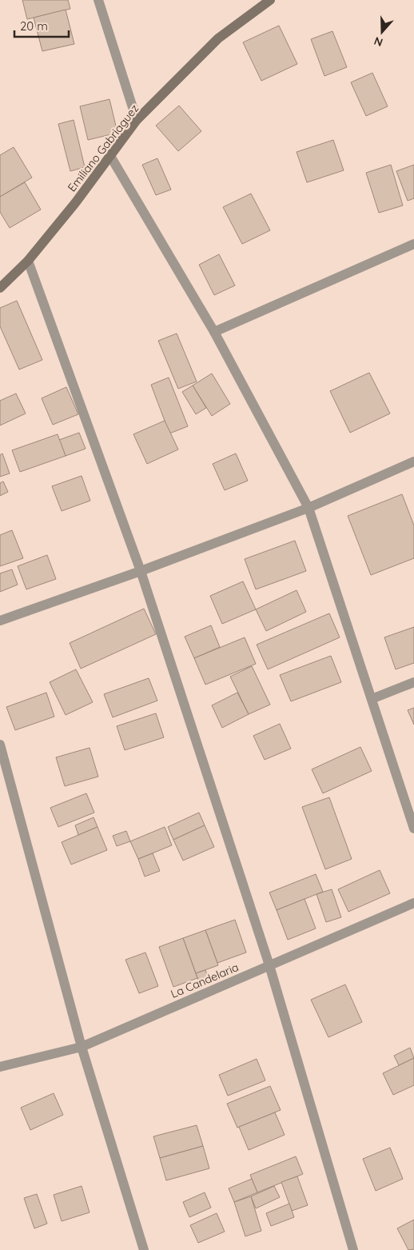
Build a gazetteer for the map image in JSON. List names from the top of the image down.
{
  "streets": {
    "main road": ["Emiliano Gabriaguez"],
    "street": ["La Candelaria"]
  },
  "scale_bar": "20 m",
  "north": "bottom"
}
